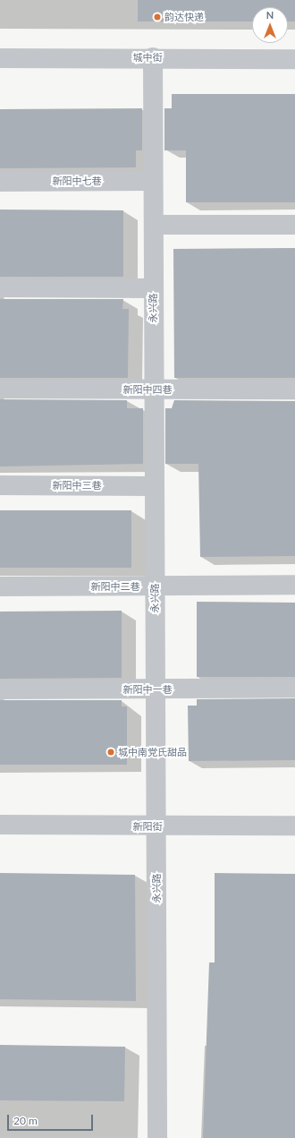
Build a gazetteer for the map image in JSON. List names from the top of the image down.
{
  "streets": {
    "street": [
      "城中街",
      "新阳中七巷",
      "永兴路",
      "新阳中四巷",
      "新阳中三巷",
      "新阳中二巷",
      "新阳中一巷",
      "新阳街"
    ]
  },
  "crossings": [
    ["城中街", "永兴路"],
    ["新阳中七巷", "永兴路"],
    ["永兴路", "新阳中四巷"],
    ["永兴路", "新阳中三巷"],
    ["永兴路", "新阳中二巷"],
    ["永兴路", "新阳中一巷"],
    ["永兴路", "新阳街"]
  ],
  "places": ["韵达快递", "城中南党氏甜品"],
  "scale_bar": "20 m",
  "north": "top"
}
